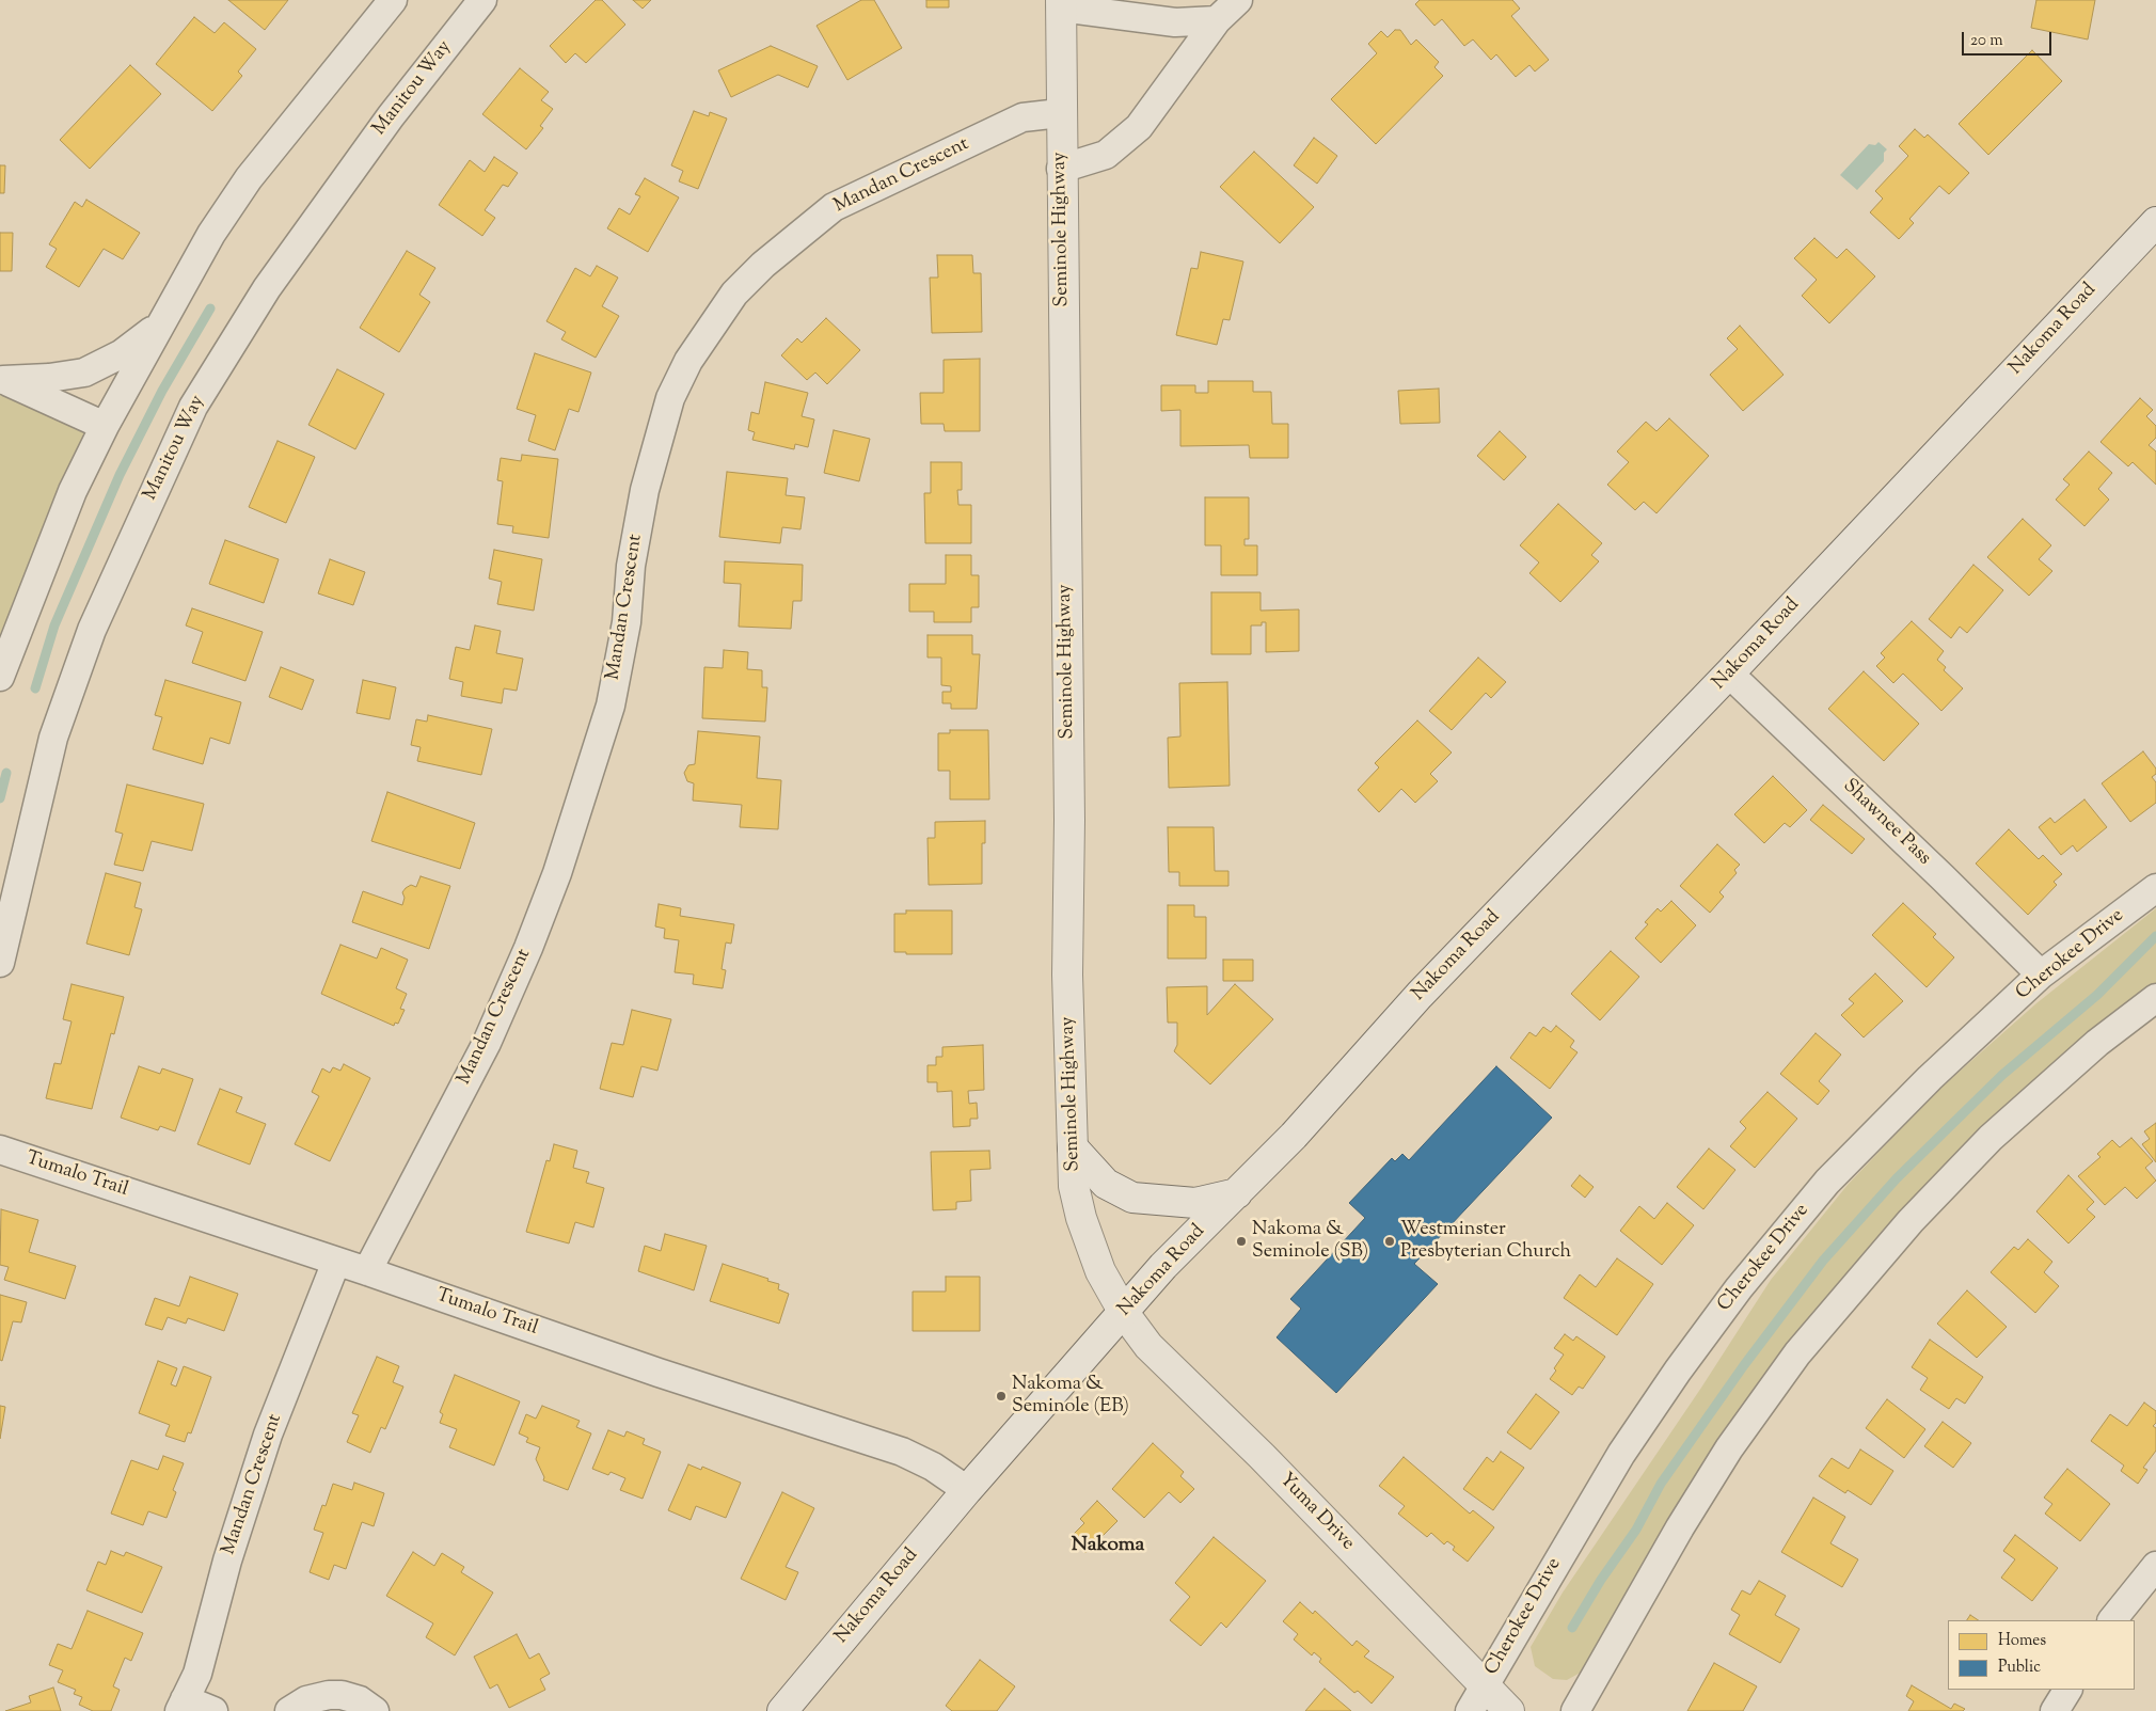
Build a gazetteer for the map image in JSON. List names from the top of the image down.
{
  "streets": {
    "main road": ["Seminole Highway", "Nakoma Road", "Yuma Drive"],
    "street": [
      "Manitou Way",
      "Mandan Crescent",
      "Shawnee Pass",
      "Cherokee Drive",
      "Tumalo Trail"
    ]
  },
  "crossings": [
    ["Mandan Crescent", "Seminole Highway"],
    ["Mandan Crescent", "Tumalo Trail"],
    ["Seminole Highway", "Nakoma Road"],
    ["Seminole Highway", "Yuma Drive"],
    ["Nakoma Road", "Shawnee Pass"],
    ["Nakoma Road", "Tumalo Trail"],
    ["Nakoma Road", "Yuma Drive"],
    ["Shawnee Pass", "Cherokee Drive"],
    ["Cherokee Drive", "Yuma Drive"]
  ],
  "districts": ["Nakoma"],
  "places": ["Nakoma & Seminole (SB)", "Westminster Presbyterian Church", "Nakoma & Seminole (EB)"],
  "legend": ["Homes", "Public"],
  "scale_bar": "20 m"
}
